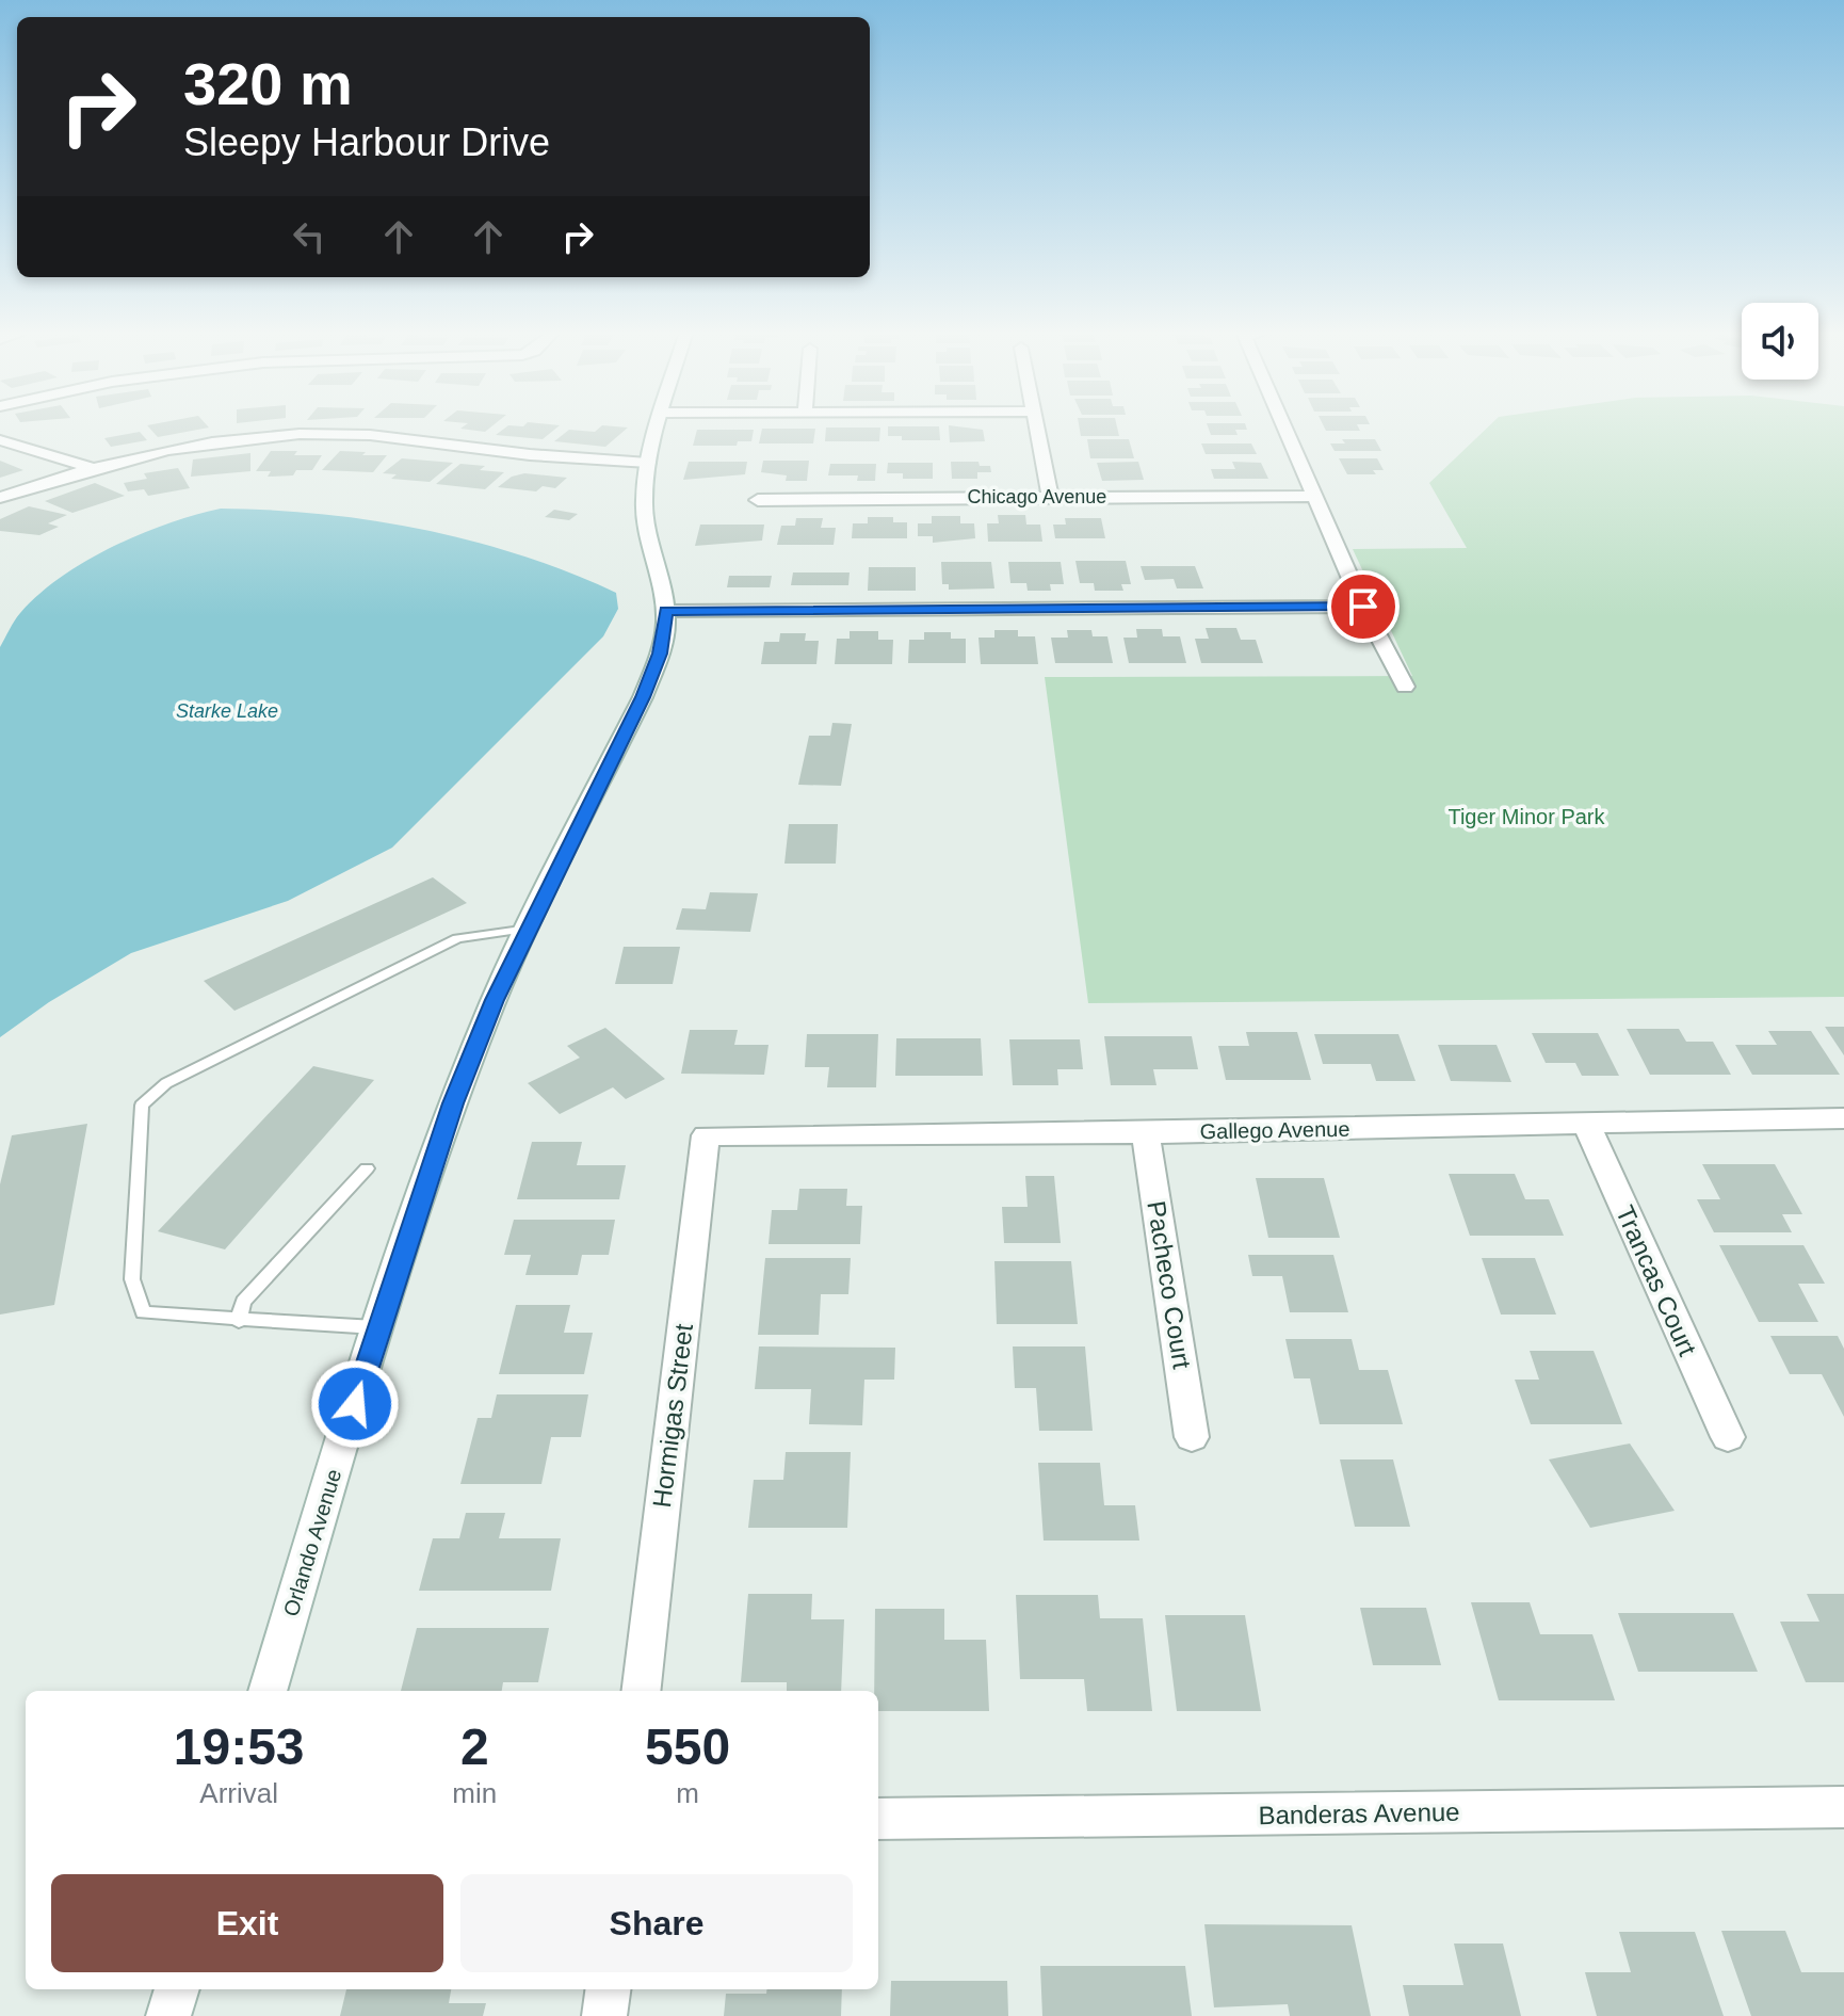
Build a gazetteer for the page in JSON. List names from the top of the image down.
{
  "streets": {
    "street": [
      "Chicago Avenue",
      "Gallego Avenue",
      "Trancas Court",
      "Pacheco Court",
      "Hormigas Street",
      "Orlando Avenue",
      "Banderas Avenue"
    ]
  },
  "crossings": [
    ["Gallego Avenue", "Trancas Court"],
    ["Gallego Avenue", "Pacheco Court"],
    ["Gallego Avenue", "Hormigas Street"]
  ],
  "water": ["Starke Lake"],
  "parks": ["Tiger Minor Park"],
  "page": {
    "turn": ["320 m", "Sleepy Harbour Drive"],
    "eta": [
      "19:53",
      "Arrival",
      "2",
      "min",
      "550",
      "m"
    ],
    "buttons": ["Exit", "Share"]
  }
}
